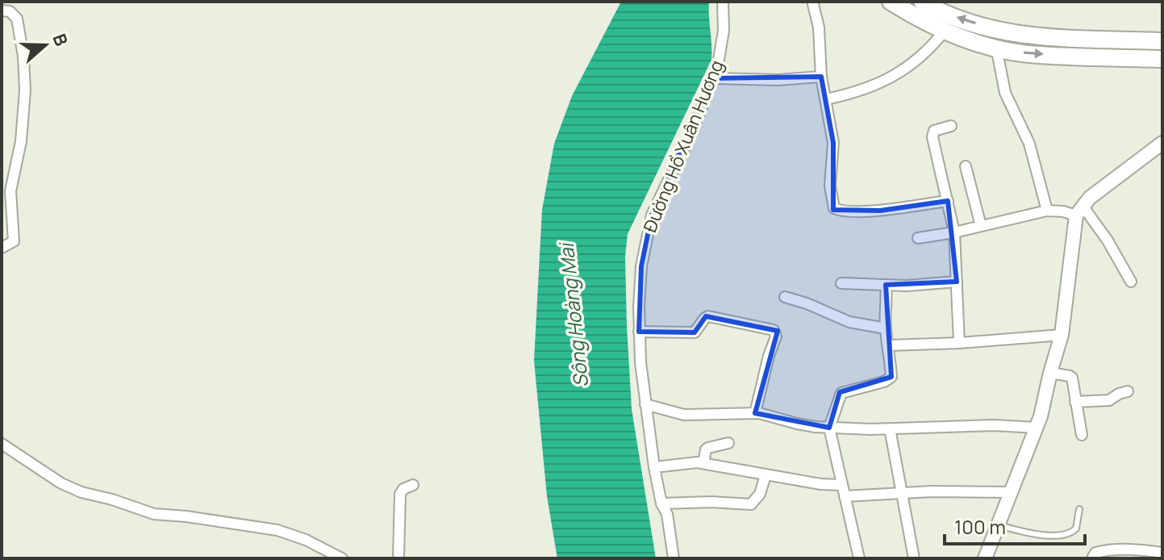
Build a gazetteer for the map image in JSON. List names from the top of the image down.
{
  "streets": {
    "street": ["Đường Hồ Xuân Hương"]
  },
  "water": ["Sông Hoàng Mai"],
  "scale_bar": "100 m",
  "north": "right"
}
